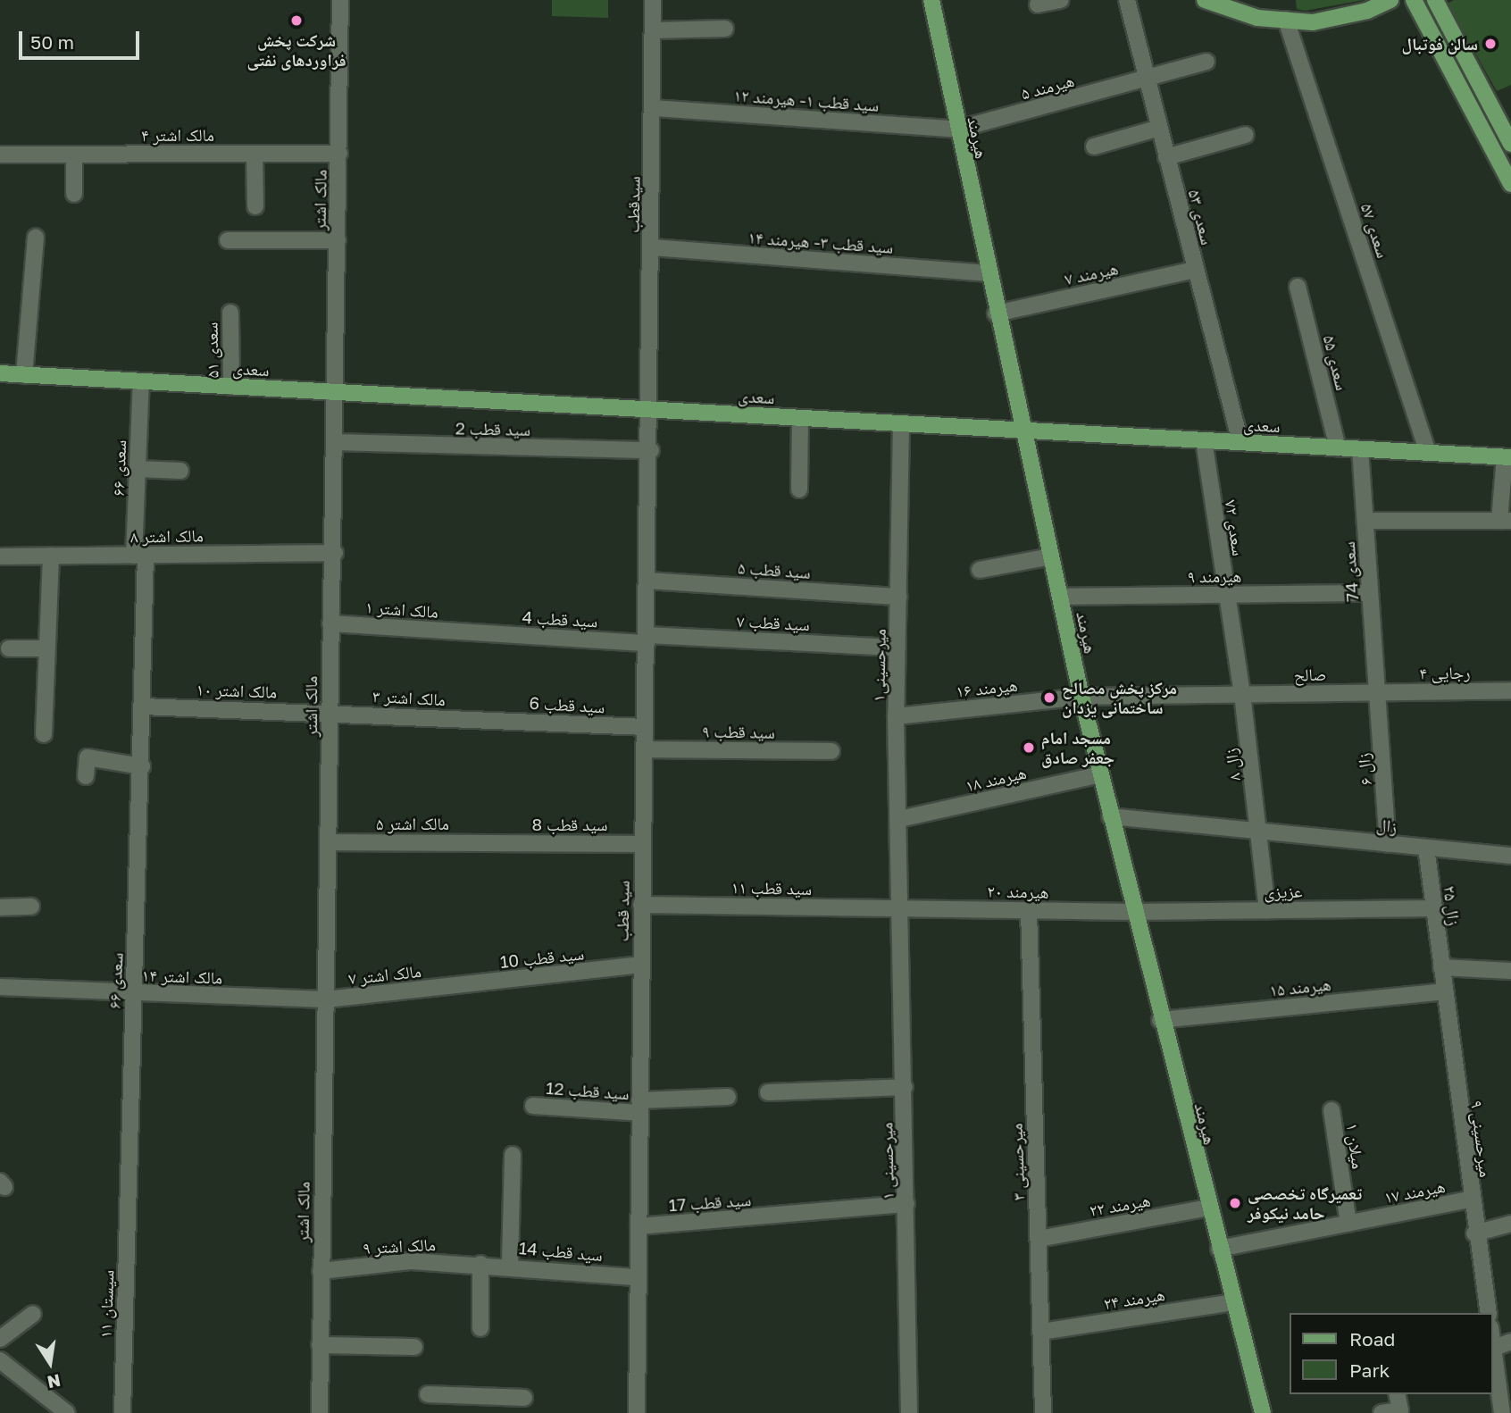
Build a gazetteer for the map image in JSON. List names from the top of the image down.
{
  "streets": {
    "main road": ["هیرمند", "سعدی"],
    "street": [
      "هیرمند ۵",
      "سید قطب ۱- هیرمند ۱۲",
      "مالک اشتر ۴",
      "مالک اشتر",
      "سیدقطب",
      "سعدی ۵۳",
      "سعدی ۵۷",
      "سید قطب ۳- هیرمند ۱۴",
      "هیرمند ۷",
      "سعدی ۵۱",
      "سعدی ۵۵",
      "سید قطب 2",
      "سعدی ۶۶",
      "سعدی ۷۲",
      "مالک اشتر ۸",
      "سید قطب ۵",
      "سعدی 74",
      "هیرمند ۹",
      "مالک اشتر ۱",
      "سید قطب 4",
      "سید قطب ۷",
      "میرحسینی۱",
      "رجایی ۴",
      "صالح",
      "هیرمند ۱۶",
      "مالک اشتر ۱۰",
      "مالک اشتر ۳",
      "سید قطب 6",
      "سید قطب ۹",
      "زال ۸",
      "زال ۶",
      "هیرمند ۱۸",
      "مالک اشتر ۵",
      "سید قطب 8",
      "زال",
      "سید قطب ۱۱",
      "هیرمند ۲۰",
      "عزیزی",
      "زال ۲۵",
      "سید قطب",
      "سید قطب 10",
      "مالک اشتر ۷",
      "مالک اشتر ۱۴",
      "هیرمند ۱۵",
      "سید قطب 12",
      "میرحسینی ۹",
      "میلان ۱",
      "میرحسینی ۱",
      "میرحسینی ۳",
      "هیرمند ۱۷",
      "سید قطب 17",
      "هیرمند ۲۲",
      "مالک اشتر ۹",
      "سید قطب 14",
      "هیرمند ۲۴",
      "سیستان ۱۱"
    ]
  },
  "crossings": [
    ["هیرمند ۵", "سید قطب ۱- هیرمند ۱۲"],
    ["هیرمند ۵", "هیرمند"],
    ["هیرمند ۵", "سعدی ۵۳"],
    ["سید قطب ۱- هیرمند ۱۲", "هیرمند"],
    ["سید قطب ۱- هیرمند ۱۲", "سیدقطب"],
    ["مالک اشتر ۴", "مالک اشتر"],
    ["هیرمند", "سید قطب ۳- هیرمند ۱۴"],
    ["هیرمند", "هیرمند ۷"],
    ["هیرمند", "سعدی"],
    ["هیرمند", "هیرمند ۹"],
    ["هیرمند", "صالح"],
    ["هیرمند", "هیرمند ۱۶"],
    ["هیرمند", "هیرمند ۱۸"],
    ["هیرمند", "زال"],
    ["هیرمند", "هیرمند ۲۰"],
    ["هیرمند", "عزیزی"],
    ["هیرمند", "هیرمند ۱۵"],
    ["هیرمند", "هیرمند ۱۷"],
    ["هیرمند", "هیرمند ۲۲"],
    ["هیرمند", "هیرمند ۲۴"],
    ["مالک اشتر", "سعدی"],
    ["مالک اشتر", "سید قطب 2"],
    ["مالک اشتر", "مالک اشتر ۸"],
    ["مالک اشتر", "مالک اشتر ۱"],
    ["مالک اشتر", "مالک اشتر ۱۰"],
    ["مالک اشتر", "مالک اشتر ۳"],
    ["مالک اشتر", "مالک اشتر ۵"],
    ["مالک اشتر", "مالک اشتر ۷"],
    ["مالک اشتر", "مالک اشتر ۱۴"],
    ["مالک اشتر", "مالک اشتر ۹"],
    ["سیدقطب", "سید قطب ۳- هیرمند ۱۴"],
    ["سیدقطب", "سعدی"],
    ["سیدقطب", "سید قطب"],
    ["سعدی ۵۳", "هیرمند ۷"],
    ["سعدی ۵۳", "سعدی"],
    ["سعدی ۵۷", "سعدی"],
    ["سعدی ۵۱", "سعدی"],
    ["سعدی ۵۵", "سعدی"],
    ["سعدی", "سعدی ۶۶"],
    ["سعدی", "سعدی ۷۲"],
    ["سعدی", "سعدی 74"],
    ["سعدی", "میرحسینی۱"],
    ["سعدی", "سید قطب"],
    ["سید قطب 2", "سید قطب"],
    ["سعدی ۶۶", "مالک اشتر ۸"],
    ["سعدی ۶۶", "مالک اشتر ۱۰"],
    ["سعدی ۶۶", "مالک اشتر ۱۴"],
    ["سعدی ۶۶", "سیستان ۱۱"],
    ["سعدی ۷۲", "هیرمند ۹"],
    ["سعدی ۷۲", "صالح"],
    ["سعدی ۷۲", "زال ۸"],
    ["سید قطب ۵", "میرحسینی۱"],
    ["سید قطب ۵", "سید قطب"],
    ["سعدی 74", "هیرمند ۹"],
    ["سعدی 74", "رجایی ۴"],
    ["سعدی 74", "صالح"],
    ["سعدی 74", "زال ۶"],
    ["مالک اشتر ۱", "سید قطب 4"],
    ["سید قطب 4", "سید قطب ۷"],
    ["سید قطب 4", "سید قطب"],
    ["سید قطب ۷", "میرحسینی۱"],
    ["سید قطب ۷", "سید قطب"],
    ["میرحسینی۱", "هیرمند ۱۶"],
    ["میرحسینی۱", "هیرمند ۱۸"],
    ["میرحسینی۱", "سید قطب ۱۱"],
    ["میرحسینی۱", "هیرمند ۲۰"],
    ["میرحسینی۱", "میرحسینی ۱"],
    ["رجایی ۴", "صالح"],
    ["رجایی ۴", "زال ۶"],
    ["صالح", "هیرمند ۱۶"],
    ["صالح", "زال ۸"],
    ["صالح", "زال ۶"],
    ["مالک اشتر ۱۰", "مالک اشتر ۳"],
    ["مالک اشتر ۳", "سید قطب 6"],
    ["سید قطب 6", "سید قطب"],
    ["سید قطب ۹", "سید قطب"],
    ["زال ۸", "زال"],
    ["زال ۸", "عزیزی"],
    ["زال ۶", "زال"],
    ["مالک اشتر ۵", "سید قطب 8"],
    ["سید قطب 8", "سید قطب"],
    ["زال", "زال ۲۵"],
    ["سید قطب ۱۱", "هیرمند ۲۰"],
    ["سید قطب ۱۱", "سید قطب"],
    ["سید قطب ۱۱", "میرحسینی ۱"],
    ["هیرمند ۲۰", "عزیزی"],
    ["هیرمند ۲۰", "میرحسینی ۱"],
    ["هیرمند ۲۰", "میرحسینی ۳"],
    ["عزیزی", "زال ۲۵"],
    ["زال ۲۵", "میرحسینی ۹"],
    ["سید قطب", "سید قطب 10"],
    ["سید قطب", "سید قطب 12"],
    ["سید قطب", "سید قطب 17"],
    ["سید قطب", "سید قطب 14"],
    ["سید قطب 10", "مالک اشتر ۷"],
    ["مالک اشتر ۷", "مالک اشتر ۱۴"],
    ["هیرمند ۱۵", "میرحسینی ۹"],
    ["میرحسینی ۹", "هیرمند ۱۷"],
    ["میلان ۱", "هیرمند ۱۷"],
    ["میرحسینی ۱", "سید قطب 17"],
    ["میرحسینی ۳", "هیرمند ۲۲"],
    ["میرحسینی ۳", "هیرمند ۲۴"],
    ["مالک اشتر ۹", "سید قطب 14"]
  ],
  "places": [
    "شرکت پخش فراوردهای نفتی",
    "سالن فوتبال",
    "مرکز پخش مصالح ساختمانی یزدان",
    "مسجد امام جعفر صادق",
    "تعمیرگاه تخصصی حامد نیکوفر"
  ],
  "legend": ["Road", "Park"],
  "scale_bar": "50 m",
  "north": "bottom"
}
